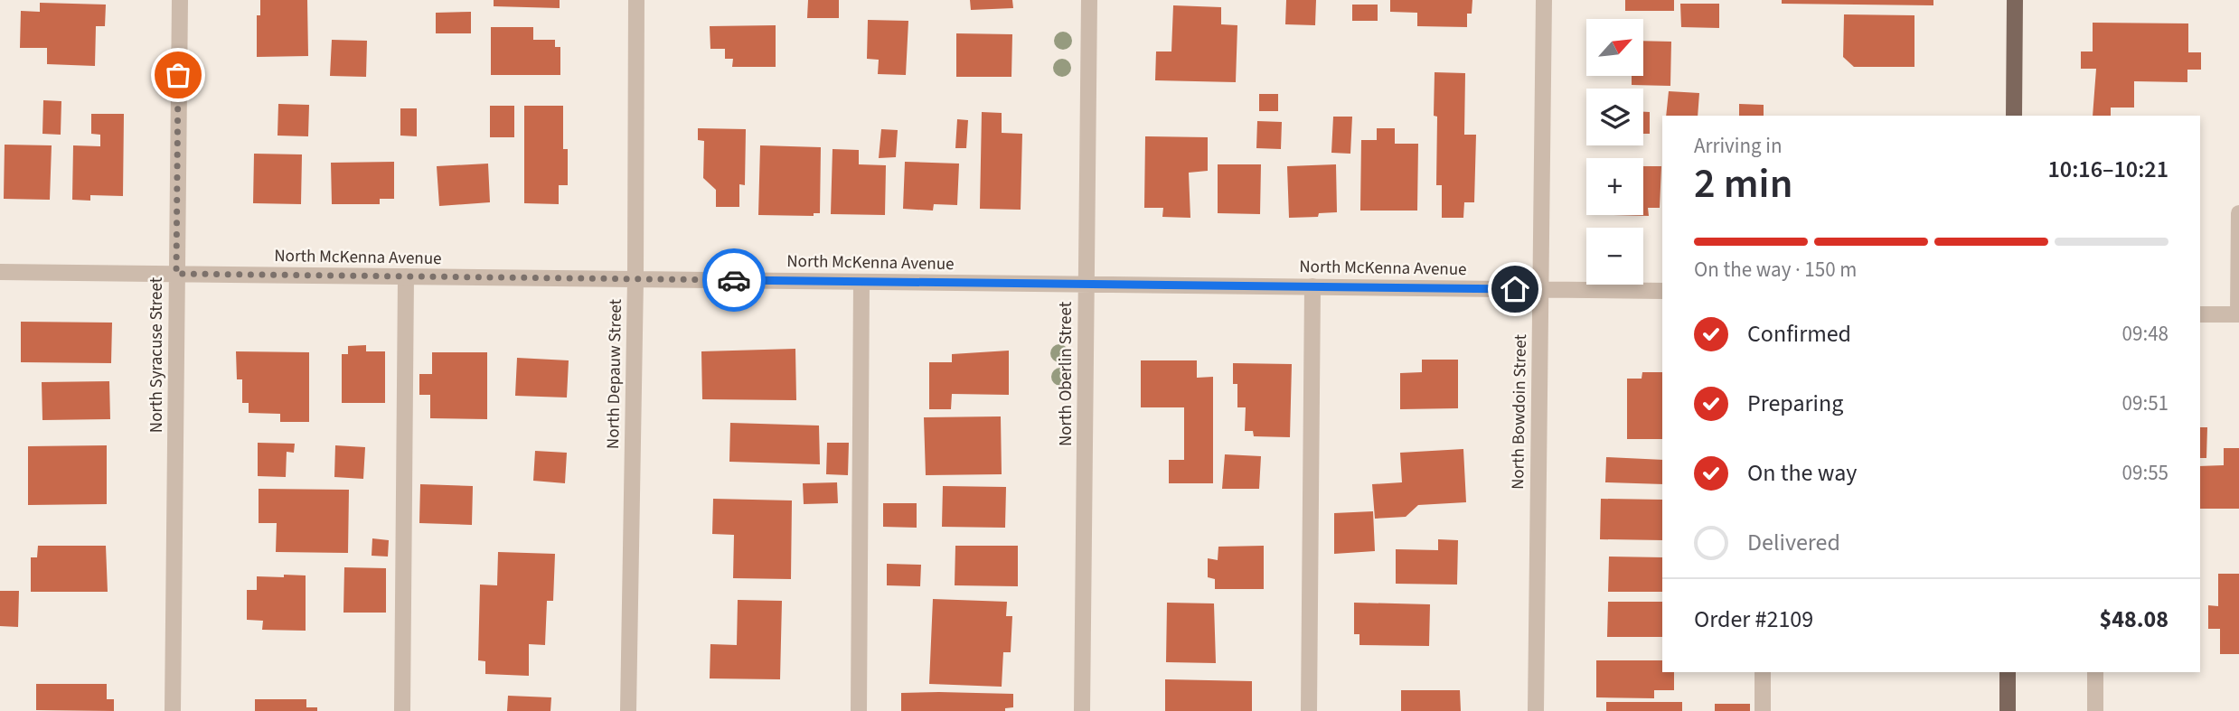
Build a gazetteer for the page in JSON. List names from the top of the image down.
{
  "streets": {
    "street": [
      "North McKenna Avenue",
      "North Syracuse Street",
      "North Depauw Street",
      "North Oberlin Street",
      "North Bowdoin Street"
    ]
  },
  "crossings": [
    ["North McKenna Avenue", "North Syracuse Street"],
    ["North McKenna Avenue", "North Depauw Street"],
    ["North McKenna Avenue", "North Oberlin Street"],
    ["North McKenna Avenue", "North Bowdoin Street"]
  ],
  "north": "top right",
  "page": {
    "map_buttons": ["+", "−"],
    "heading": ["2 min", "Arriving in", "10:16–10:21"],
    "panel": ["Order #2109", "$48.08"],
    "bar": "On the way · 150 m",
    "list": [
      ["Confirmed", "09:48"],
      ["Preparing", "09:51"],
      ["On the way", "09:55"],
      "Delivered"
    ]
  }
}
